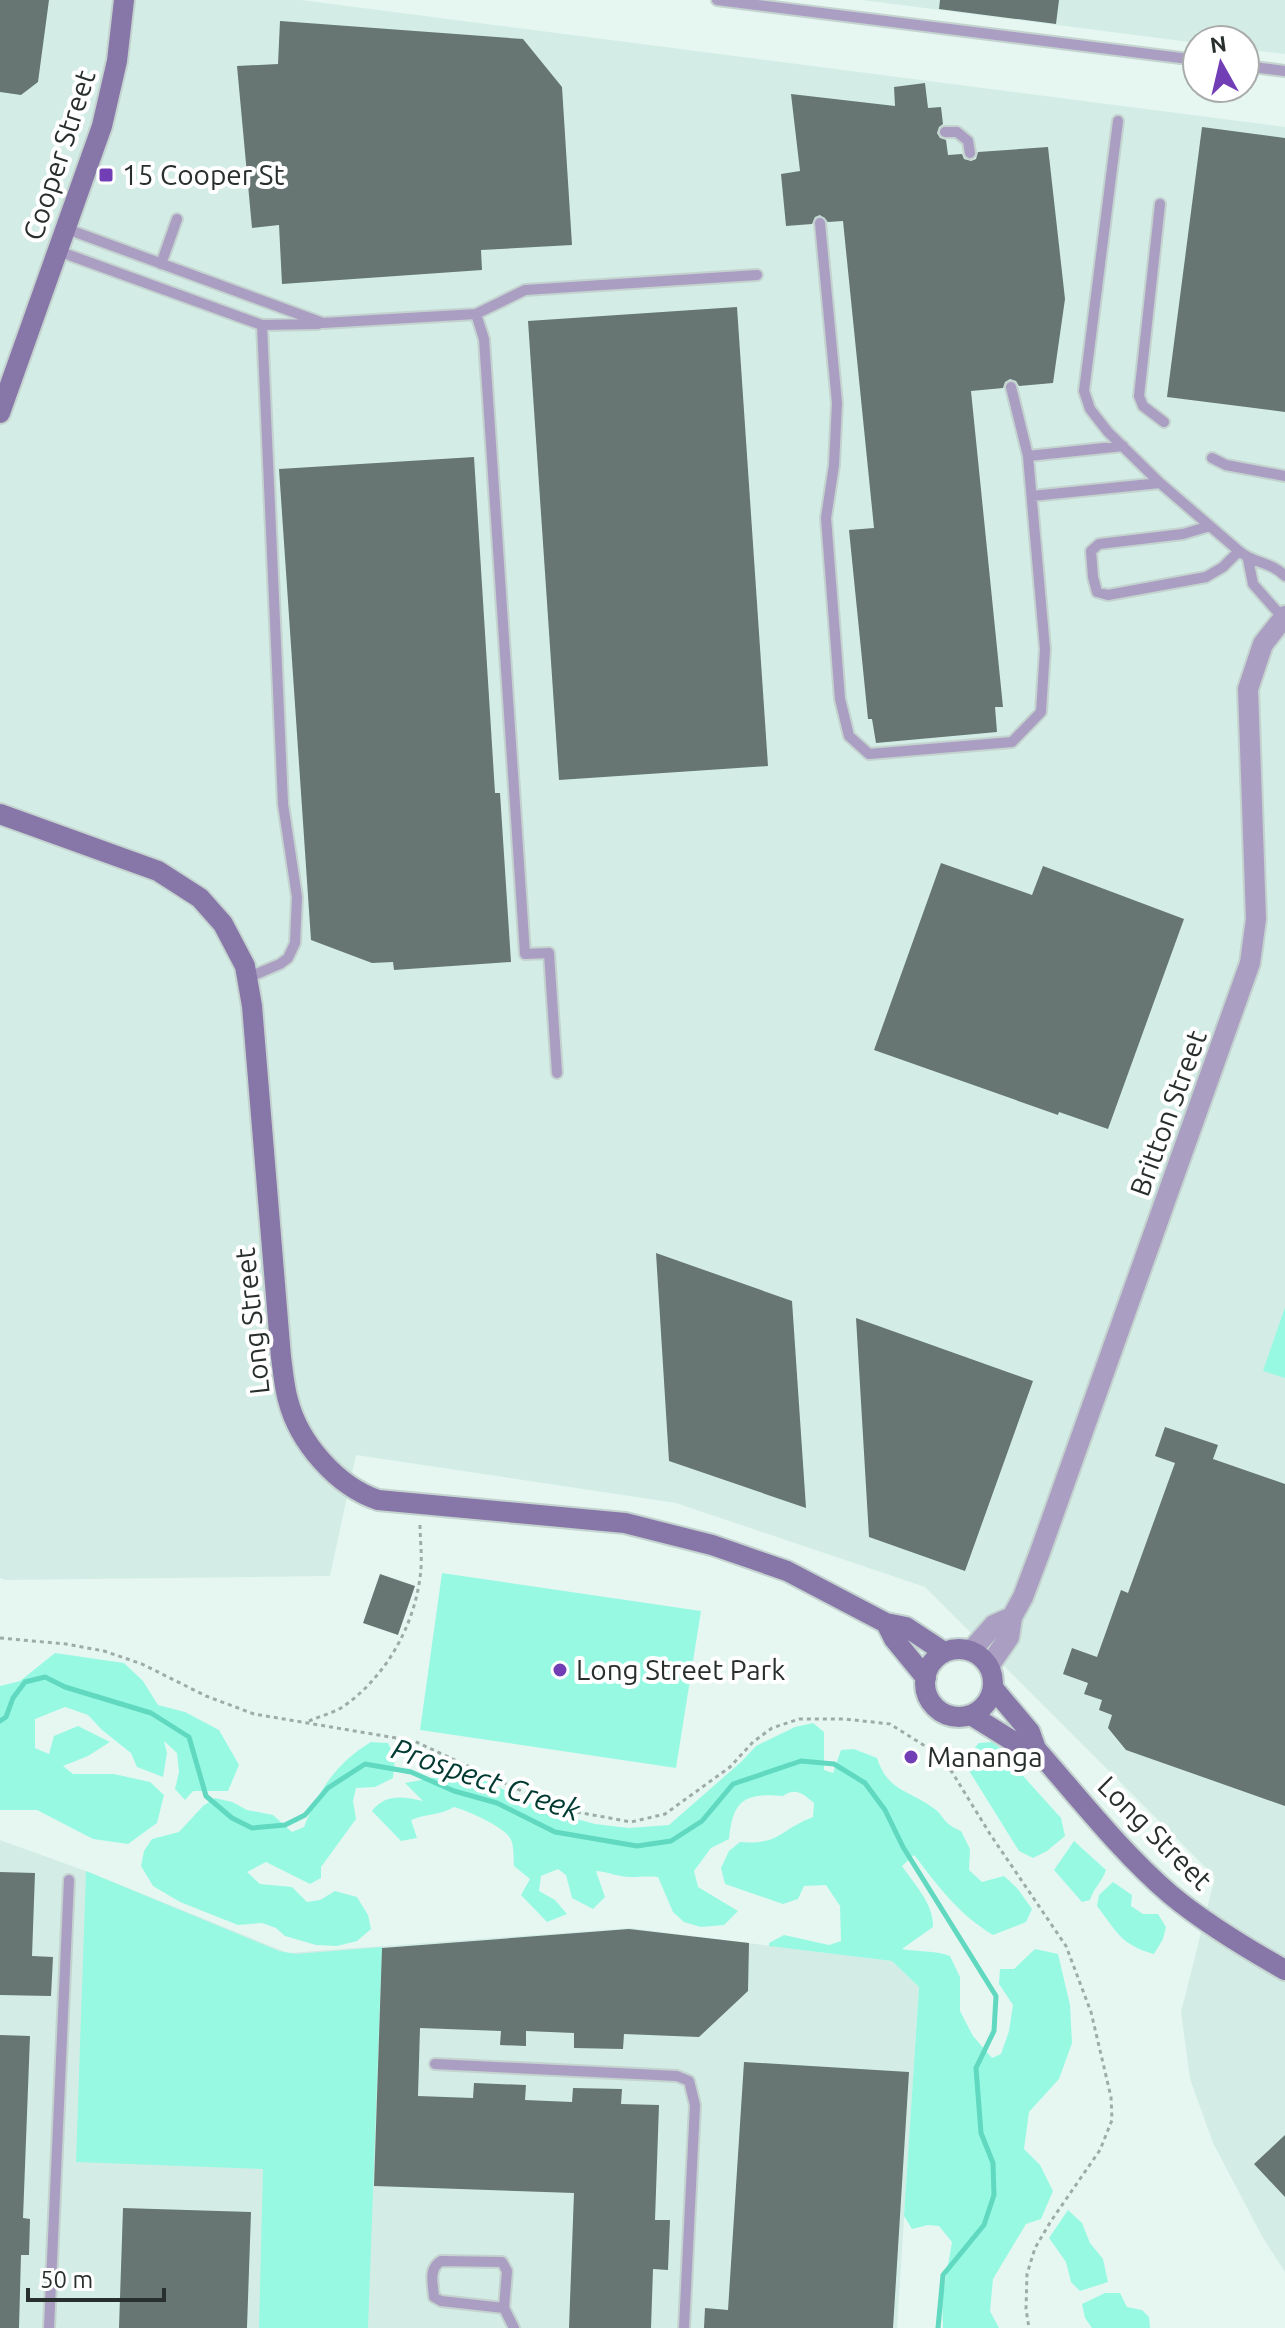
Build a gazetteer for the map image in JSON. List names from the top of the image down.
{
  "streets": {
    "street": ["Cooper Street", "Britton Street", "Long Street"]
  },
  "crossings": [
    ["Britton Street", "Long Street"]
  ],
  "water": ["Prospect Creek"],
  "places": {
    "transit": ["15 Cooper St"],
    "other": ["Long Street Park", "Mananga"]
  },
  "scale_bar": "50 m",
  "north": "top"
}
